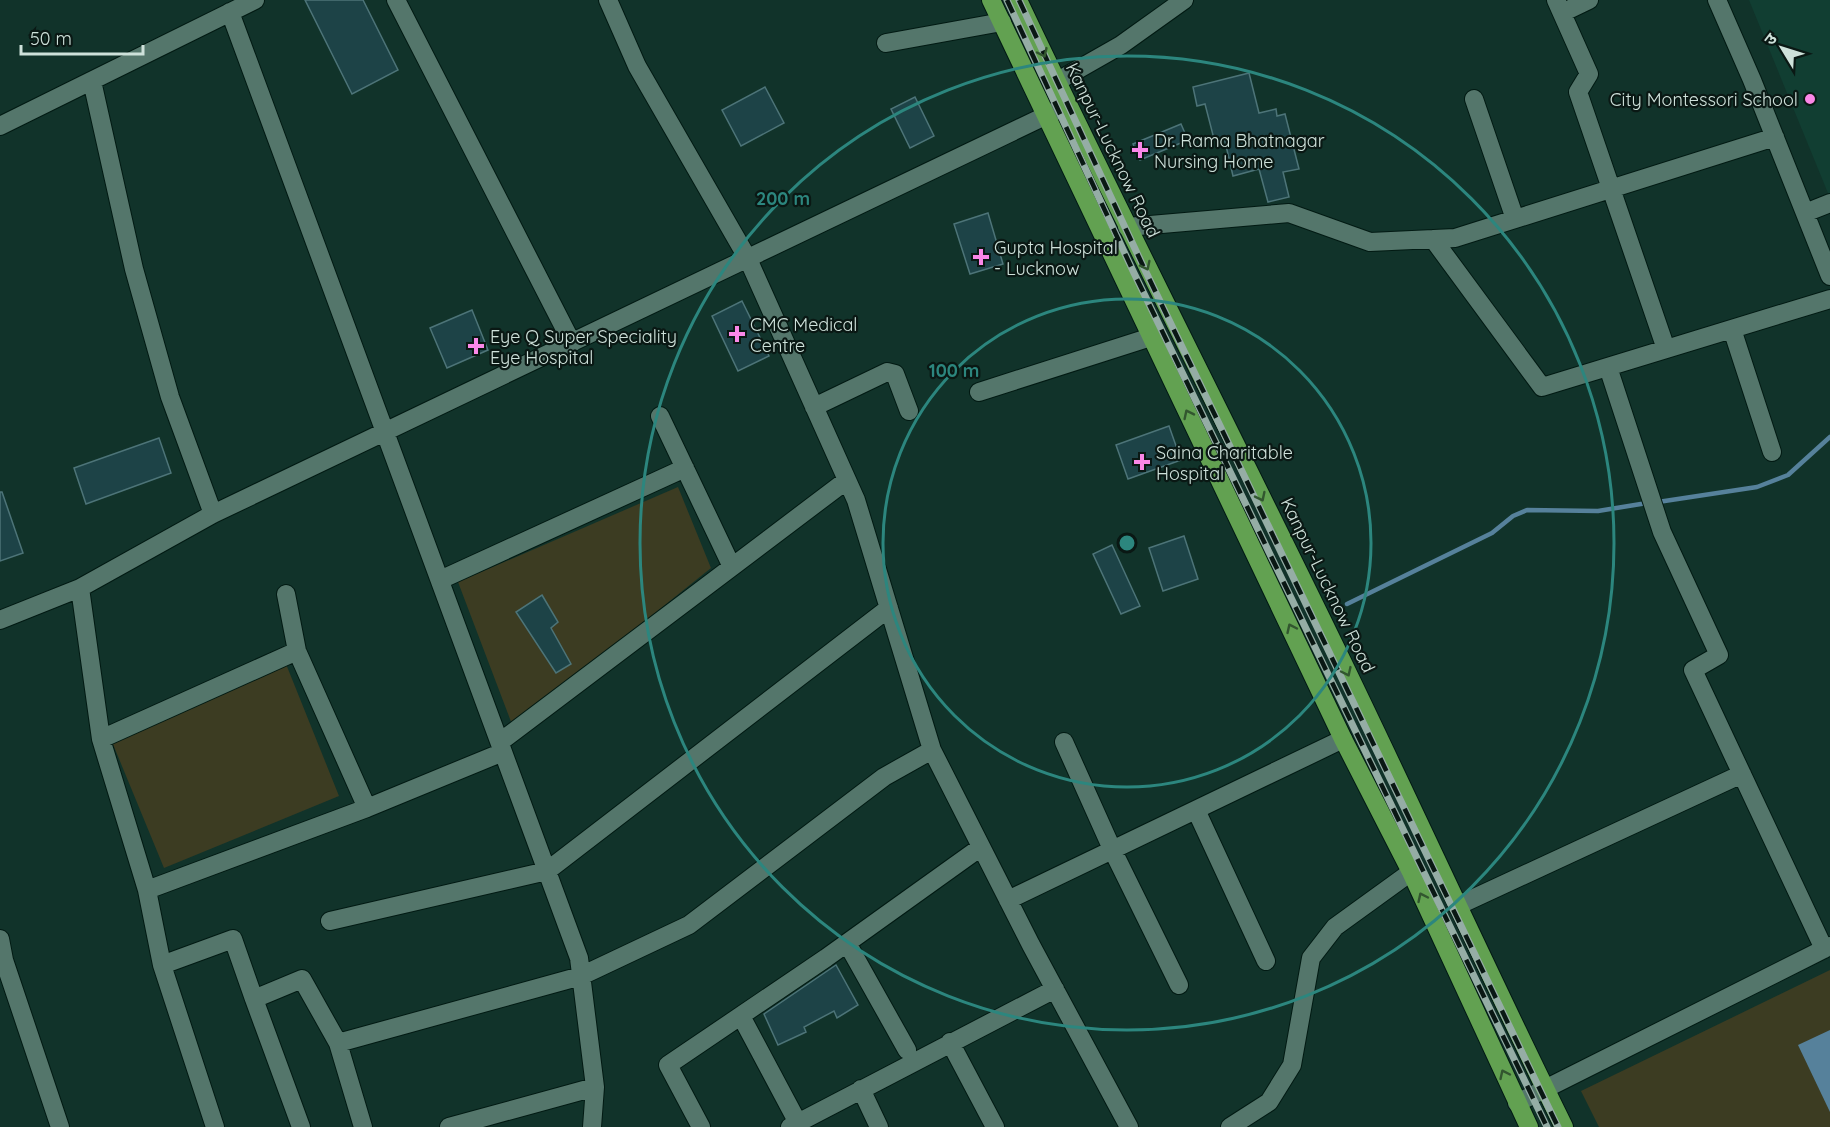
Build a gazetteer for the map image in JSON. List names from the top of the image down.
{
  "streets": {
    "highway": ["Kanpur-Lucknow Road"]
  },
  "places": {
    "other": ["City Montessori School"],
    "health": [
      "Dr. Rama Bhatnagar Nursing Home",
      "Gupta Hospital - Lucknow",
      "CMC Medical Centre",
      "Eye Q Super Speciality Eye Hospital",
      "Saina Charitable Hospital"
    ]
  },
  "scale_bar": "50 m",
  "north": "top left",
  "rings": ["200 m", "100 m"]
}
